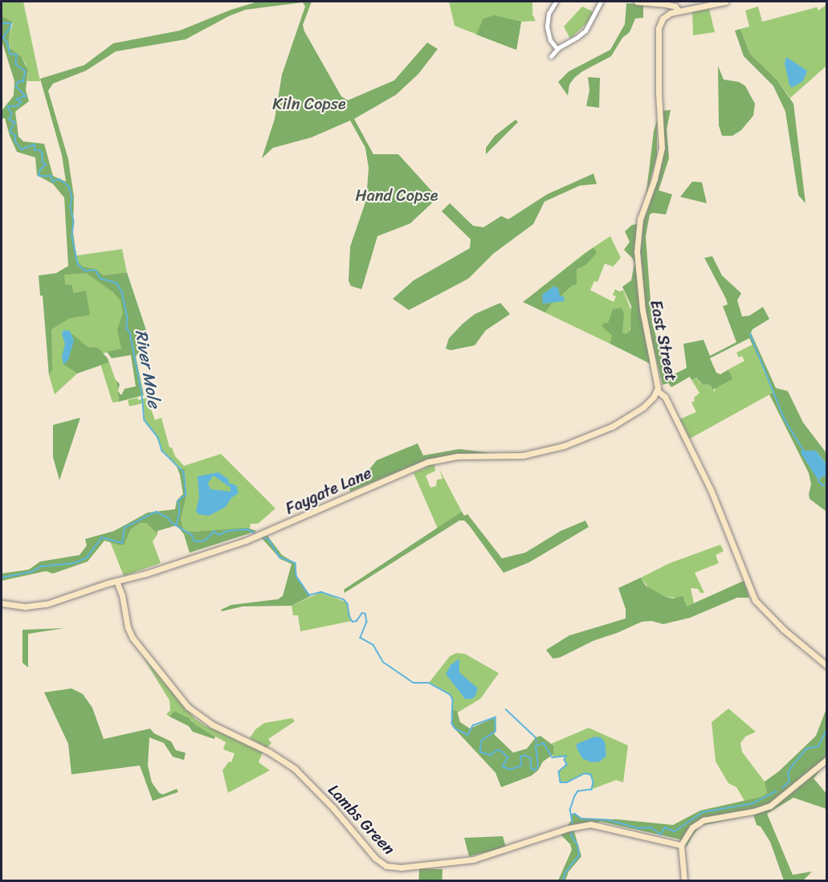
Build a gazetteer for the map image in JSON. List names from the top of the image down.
{
  "streets": {
    "street": ["East Street", "Faygate Lane", "Lambs Green"]
  },
  "crossings": [
    ["East Street", "Faygate Lane"],
    ["Faygate Lane", "Lambs Green"]
  ],
  "water": ["River Mole"],
  "parks": ["Kiln Copse", "Hand Copse"]
}
